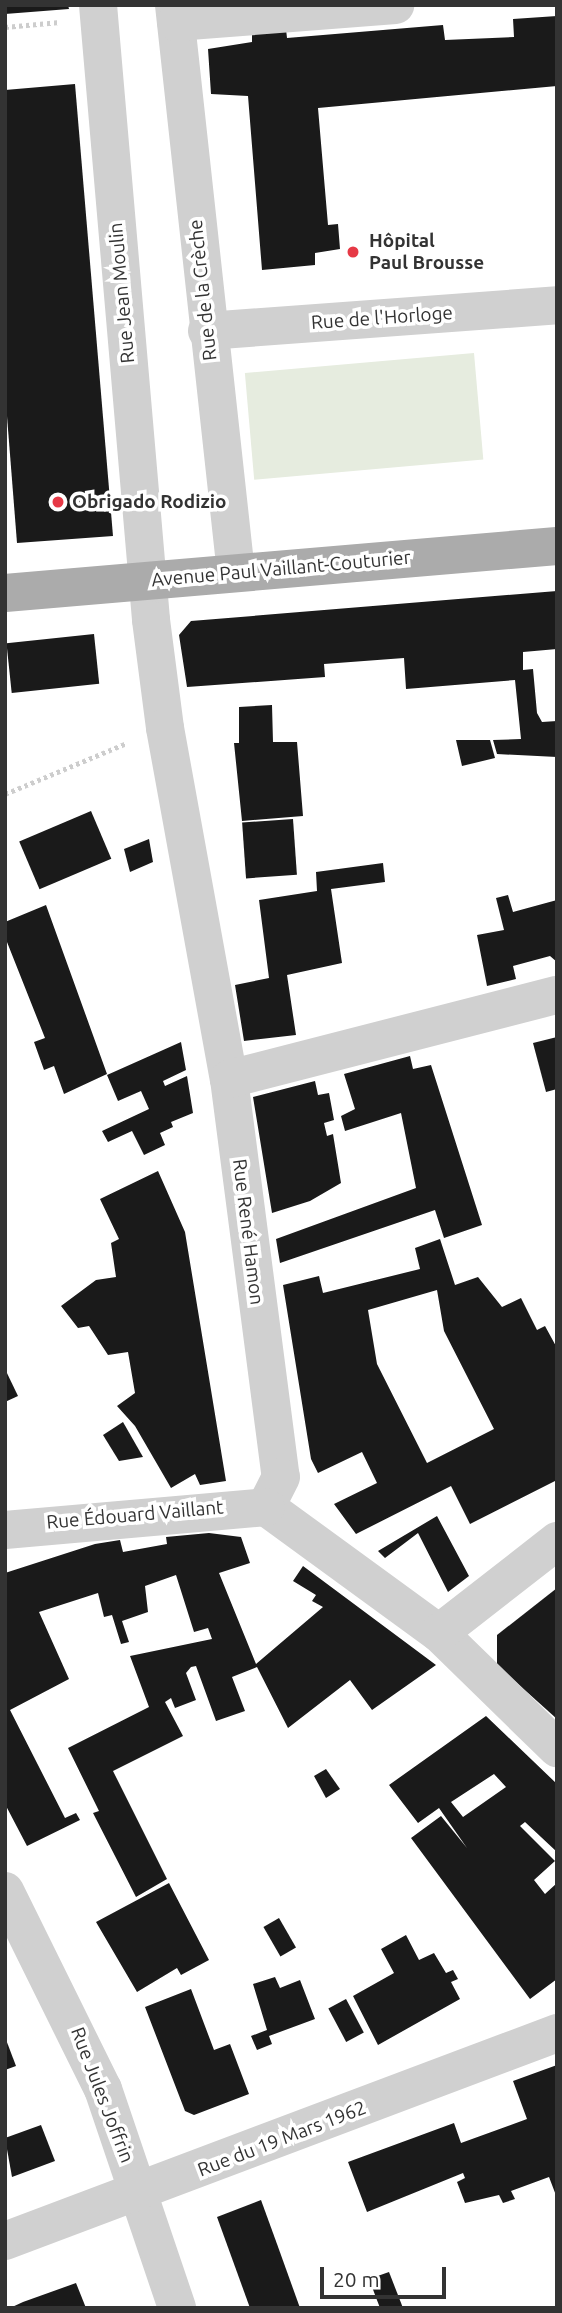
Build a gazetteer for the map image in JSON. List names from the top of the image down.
{
  "streets": {
    "main road": ["Avenue Paul Vaillant-Couturier"],
    "street": [
      "Rue de la Crèche",
      "Rue Jean Moulin",
      "Rue de l'Horloge",
      "Rue René Hamon",
      "Rue Édouard Vaillant",
      "Rue Jules Joffrin",
      "Rue du 19 Mars 1962"
    ]
  },
  "crossings": [
    ["Rue de la Crèche", "Rue de l'Horloge"],
    ["Rue de la Crèche", "Avenue Paul Vaillant-Couturier"],
    ["Rue Jean Moulin", "Avenue Paul Vaillant-Couturier"],
    ["Rue Jean Moulin", "Rue René Hamon"],
    ["Avenue Paul Vaillant-Couturier", "Rue René Hamon"],
    ["Rue René Hamon", "Rue Édouard Vaillant"],
    ["Rue Jules Joffrin", "Rue du 19 Mars 1962"]
  ],
  "places": ["Hôpital Paul Brousse", "Obrigado Rodizio"],
  "scale_bar": "20 m"
}
